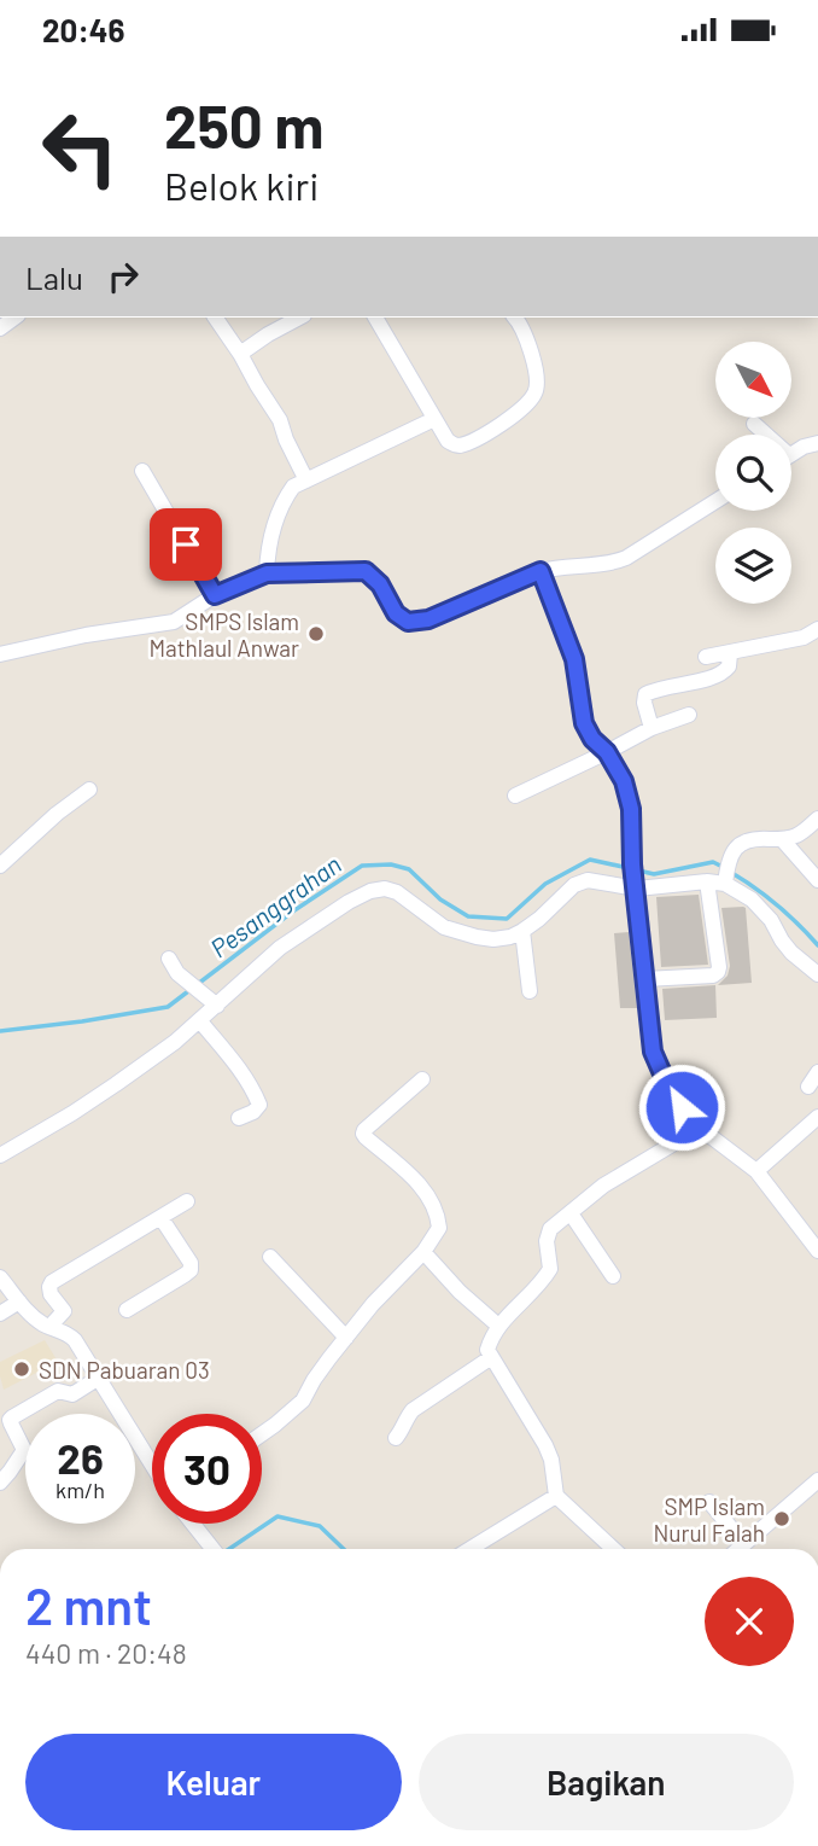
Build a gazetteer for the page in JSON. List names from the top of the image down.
{
  "water": ["Pesanggrahan"],
  "places": ["SMPS Islam Mathlaul Anwar", "SDN Pabuaran 03", "SMP Islam Nurul Falah"],
  "north": "bottom right",
  "page": {
    "status": "20:46",
    "turn": ["250 m", "Belok kiri"],
    "then": "Lalu",
    "speed": "26 km/h",
    "limit": "30",
    "heading": ["2 mnt", "440 m · 20:48"],
    "buttons": ["Keluar", "Bagikan"]
  }
}
